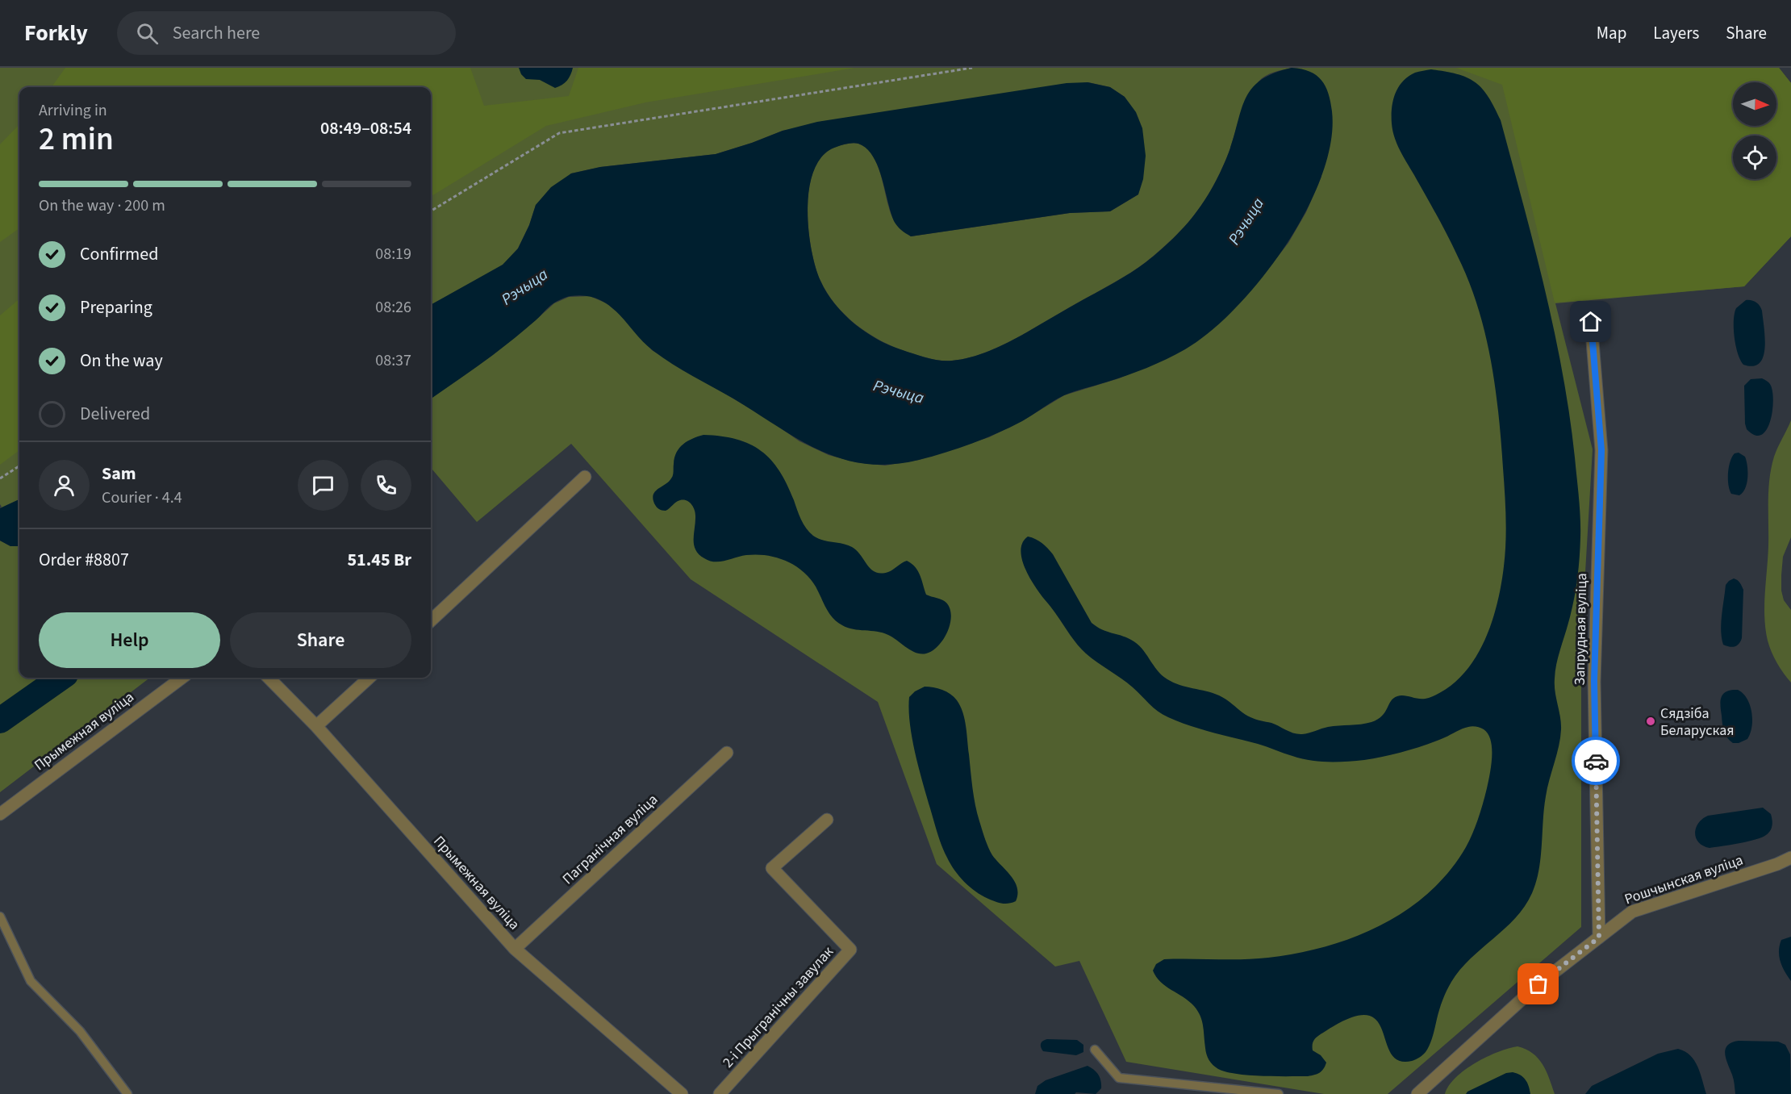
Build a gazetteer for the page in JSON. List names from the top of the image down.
{
  "streets": {
    "street": [
      "Запрудная вуліца",
      "Прымежная вуліца",
      "Пагранічная вуліца",
      "Рошчынская вуліца",
      "2-і Прыгранічны завулак"
    ]
  },
  "crossings": [
    ["Запрудная вуліца", "Рошчынская вуліца"],
    ["Прымежная вуліца", "Пагранічная вуліца"]
  ],
  "water": ["Рэчыца"],
  "places": ["Сядзіба Беларуская"],
  "north": "right",
  "page": {
    "header": "Forkly",
    "search": "Search here",
    "nav": ["Map", "Layers", "Share"],
    "heading": ["2 min", "Arriving in", "08:49–08:54"],
    "panel": [
      "Sam",
      "Courier · 4.4",
      "Order #8807",
      "51.45 Br"
    ],
    "bar": "On the way · 200 m",
    "list": [
      ["Confirmed", "08:19"],
      ["Preparing", "08:26"],
      ["On the way", "08:37"],
      "Delivered"
    ],
    "buttons": ["Help", "Share"]
  }
}
